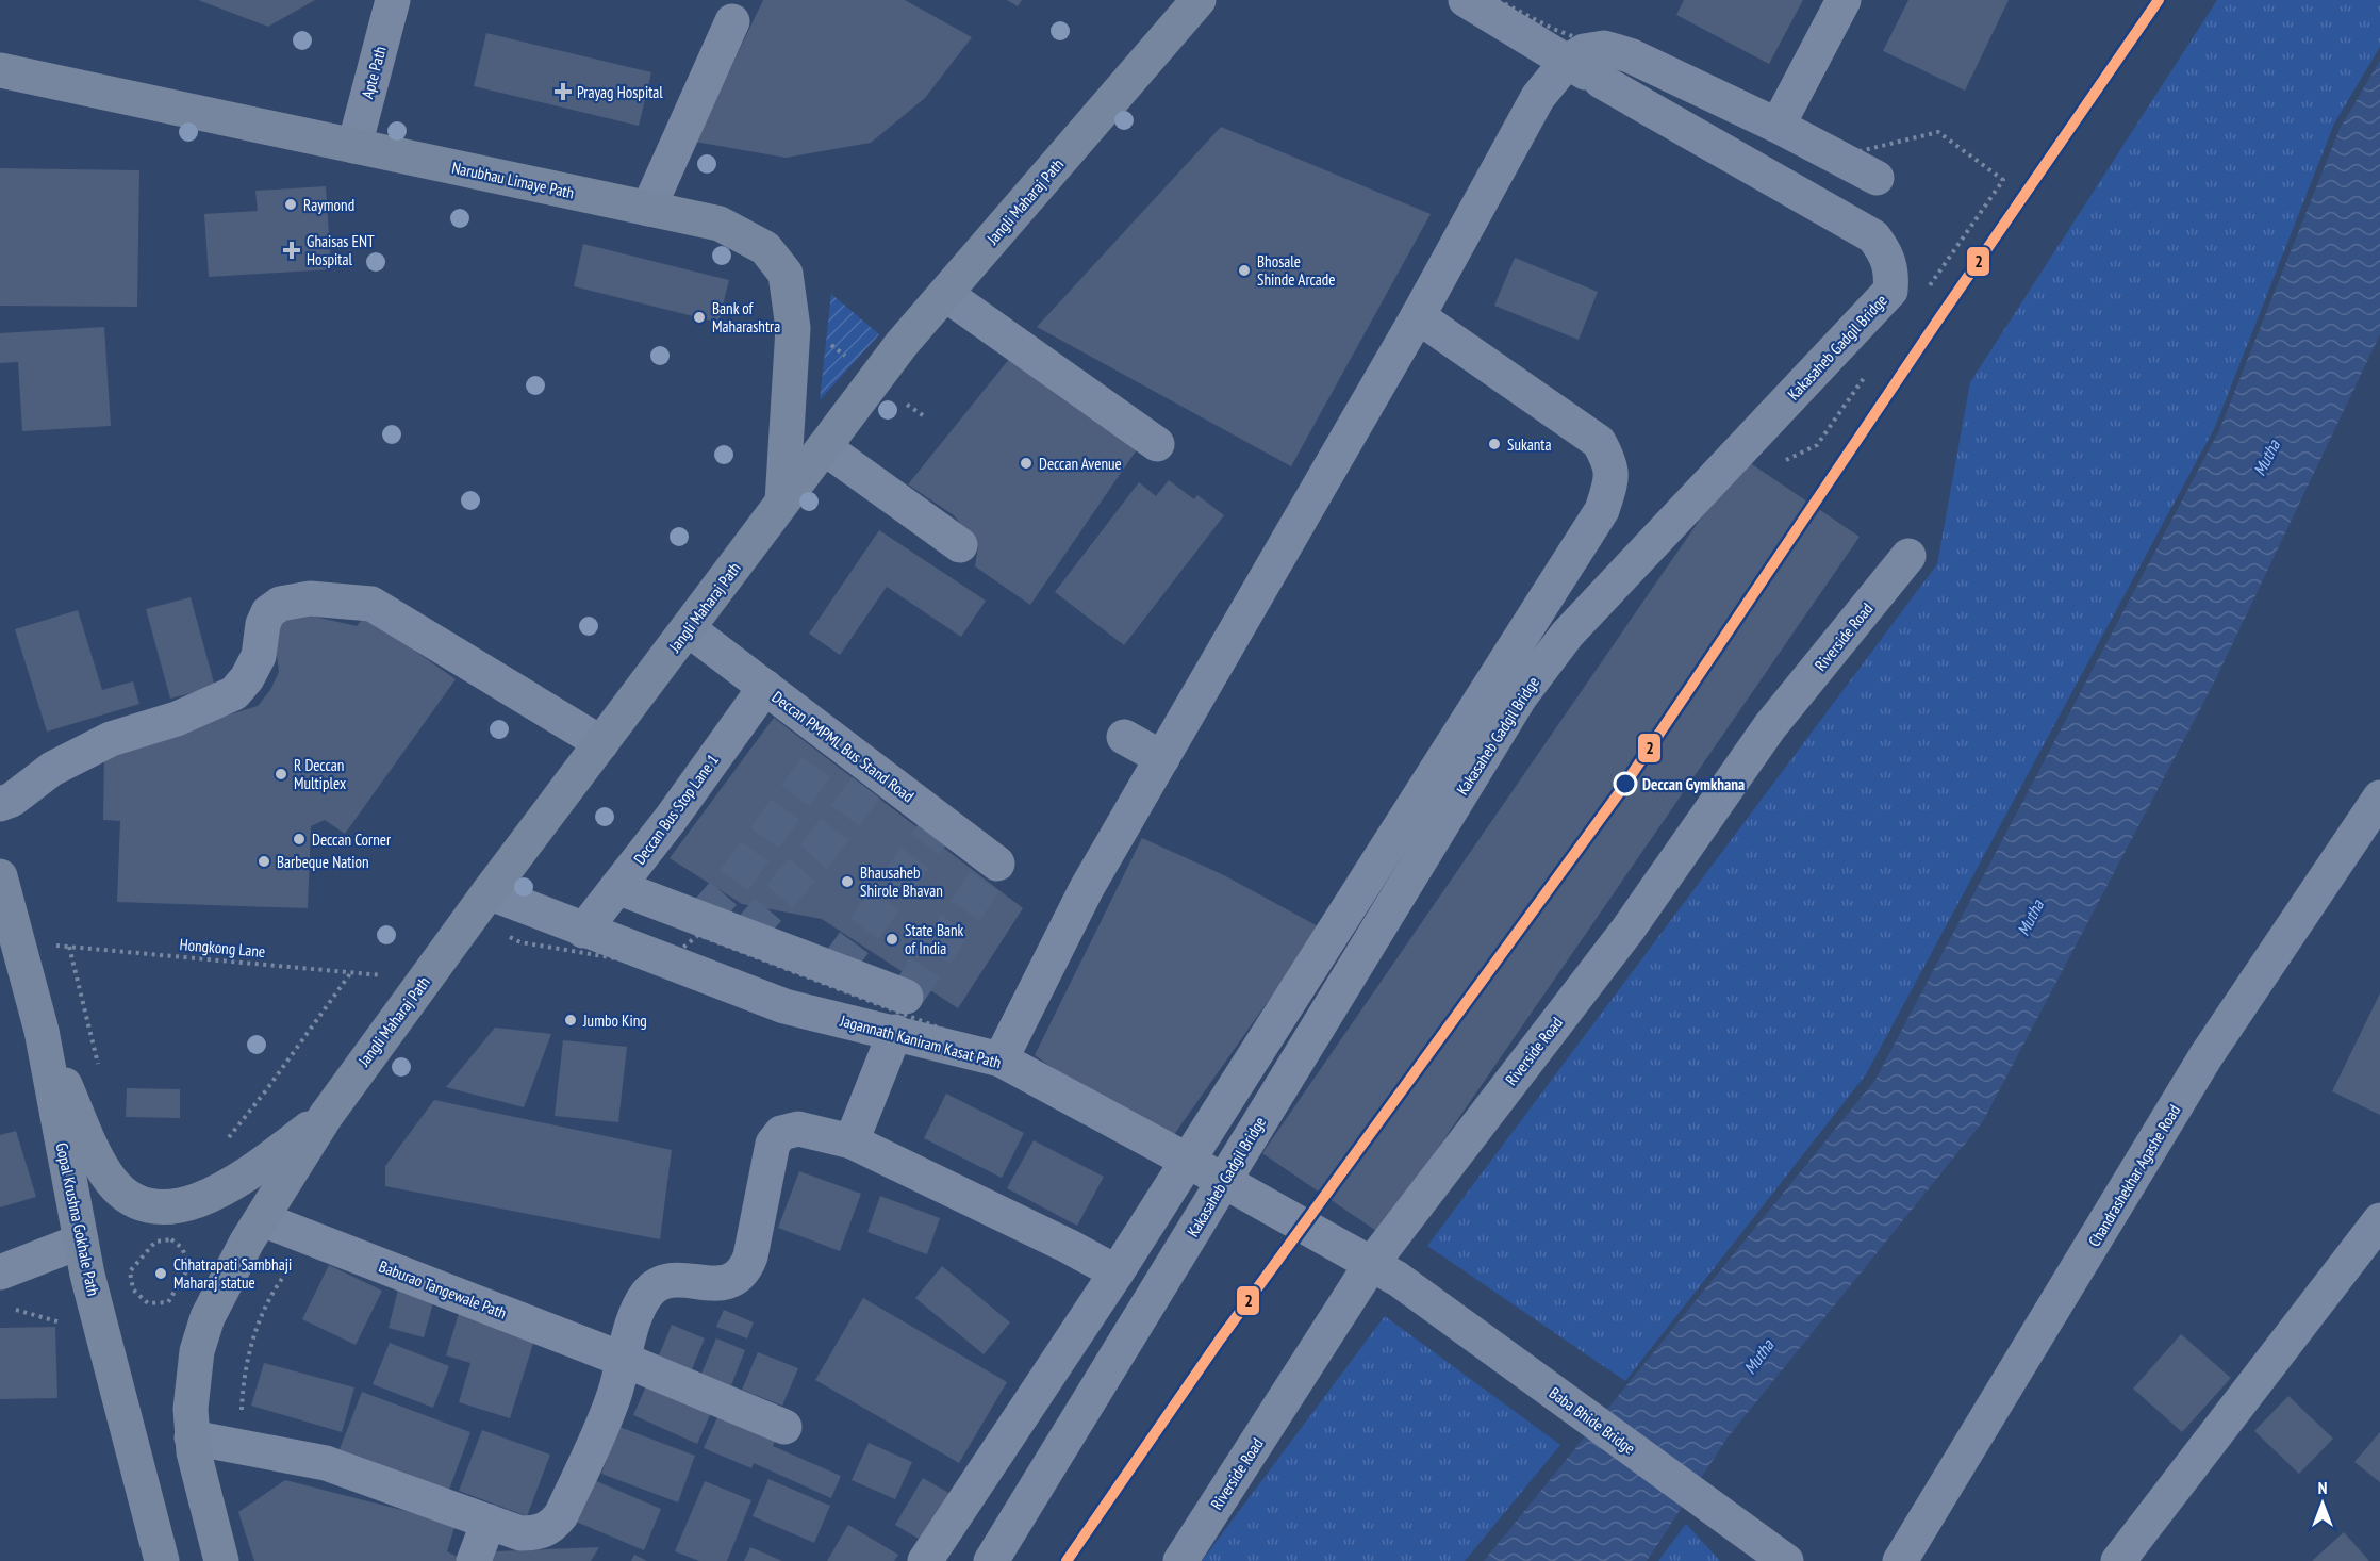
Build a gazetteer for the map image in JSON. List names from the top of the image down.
{
  "streets": {
    "main road": ["Narubhau Limaye Path", "Jangli Maharaj Path", "Gopal Krushna Gokhale Path"],
    "street": [
      "Apte Path",
      "Kakasaheb Gadgil Bridge",
      "Riverside Road",
      "Deccan PMPML Bus Stand Road",
      "Deccan Bus Stop Lane 1",
      "Jagannath Kaniram Kasat Path",
      "Chandrashekhar Agashe Road",
      "Baburao Tangewale Path",
      "Baba Bhide Bridge"
    ],
    "path": ["Hongkong Lane"]
  },
  "crossings": [
    ["Apte Path", "Narubhau Limaye Path"],
    ["Narubhau Limaye Path", "Jangli Maharaj Path"],
    ["Jangli Maharaj Path", "Deccan PMPML Bus Stand Road"],
    ["Jangli Maharaj Path", "Hongkong Lane"],
    ["Jangli Maharaj Path", "Jagannath Kaniram Kasat Path"],
    ["Jangli Maharaj Path", "Baburao Tangewale Path"],
    ["Riverside Road", "Jagannath Kaniram Kasat Path"],
    ["Riverside Road", "Baba Bhide Bridge"],
    ["Deccan PMPML Bus Stand Road", "Deccan Bus Stop Lane 1"],
    ["Deccan Bus Stop Lane 1", "Jagannath Kaniram Kasat Path"],
    ["Hongkong Lane", "Gopal Krushna Gokhale Path"],
    ["Jagannath Kaniram Kasat Path", "Baba Bhide Bridge"]
  ],
  "water": ["Mutha"],
  "places": {
    "health": ["Prayag Hospital", "Ghaisas ENT Hospital"],
    "other": [
      "Raymond",
      "Bhosale Shinde Arcade",
      "Bank of Maharashtra",
      "Sukanta",
      "Deccan Avenue",
      "R Deccan Multiplex",
      "Deccan Gymkhana",
      "Deccan Corner",
      "Barbeque Nation",
      "Bhausaheb Shirole Bhavan",
      "State Bank of India",
      "Jumbo King",
      "Chhatrapati Sambhaji Maharaj statue"
    ]
  },
  "lines": ["transit line 2"],
  "north": "top"
}
